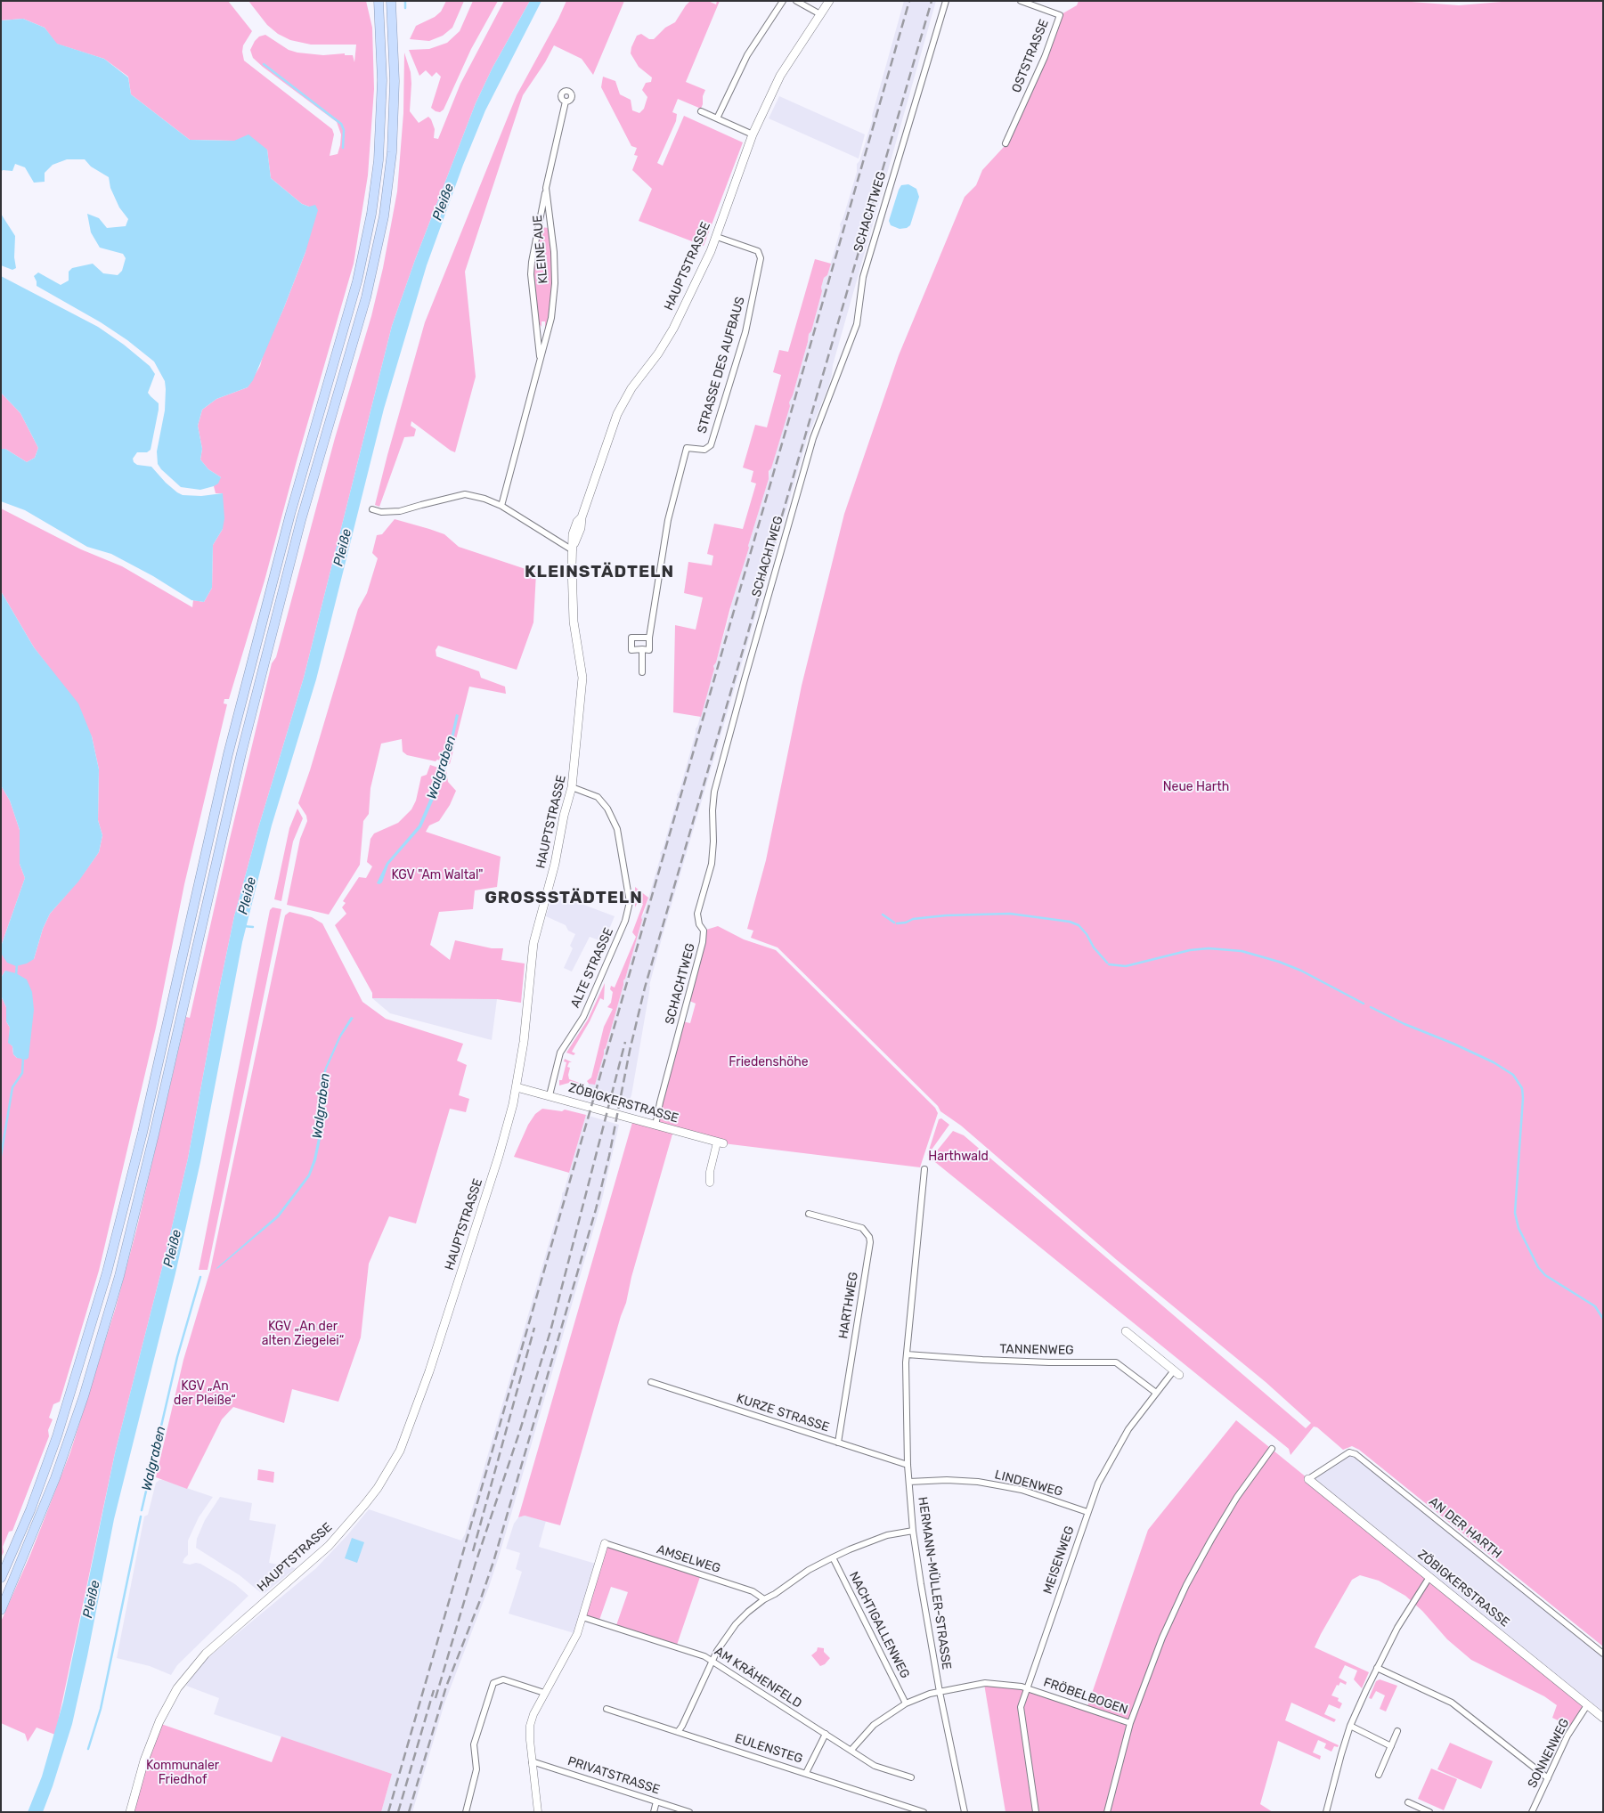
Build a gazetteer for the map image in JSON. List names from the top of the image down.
{
  "streets": {
    "main road": ["HAUPTSTRASSE", "ZÖBIGKERSTRASSE"],
    "street": [
      "OSTSTRASSE",
      "SCHACHTWEG",
      "KLEINE AUE",
      "STRASSE DES AUFBAUS",
      "ALTE STRASSE",
      "HARTHWEG",
      "TANNENWEG",
      "KURZE STRASSE",
      "LINDENWEG",
      "AN DER HARTH",
      "AMSELWEG",
      "MEISENWEG",
      "HERMANN-MÜLLER-STRASSE",
      "NACHTIGALLENWEG",
      "AM KRÄHENFELD",
      "FRÖBELBOGEN",
      "EULENSTEG",
      "SONNENWEG",
      "PRIVATSTRASSE"
    ]
  },
  "crossings": [
    ["SCHACHTWEG", "ZÖBIGKERSTRASSE"],
    ["HAUPTSTRASSE", "STRASSE DES AUFBAUS"],
    ["HAUPTSTRASSE", "ALTE STRASSE"],
    ["HAUPTSTRASSE", "ZÖBIGKERSTRASSE"],
    ["ALTE STRASSE", "ZÖBIGKERSTRASSE"],
    ["ZÖBIGKERSTRASSE", "AN DER HARTH"],
    ["ZÖBIGKERSTRASSE", "SONNENWEG"],
    ["HARTHWEG", "KURZE STRASSE"],
    ["TANNENWEG", "MEISENWEG"],
    ["TANNENWEG", "HERMANN-MÜLLER-STRASSE"],
    ["KURZE STRASSE", "HERMANN-MÜLLER-STRASSE"],
    ["LINDENWEG", "MEISENWEG"],
    ["LINDENWEG", "HERMANN-MÜLLER-STRASSE"],
    ["MEISENWEG", "FRÖBELBOGEN"]
  ],
  "districts": ["KLEINSTÄDTELN", "GROSSSTÄDTELN"],
  "water": ["Pleiße", "Walgraben"],
  "parks": [
    "Neue Harth",
    "KGV \"Am Waltal\"",
    "Friedenshöhe",
    "Harthwald",
    "KGV „An der alten Ziegelei“",
    "KGV „An der Pleiße“",
    "Kommunaler Friedhof"
  ]
}
